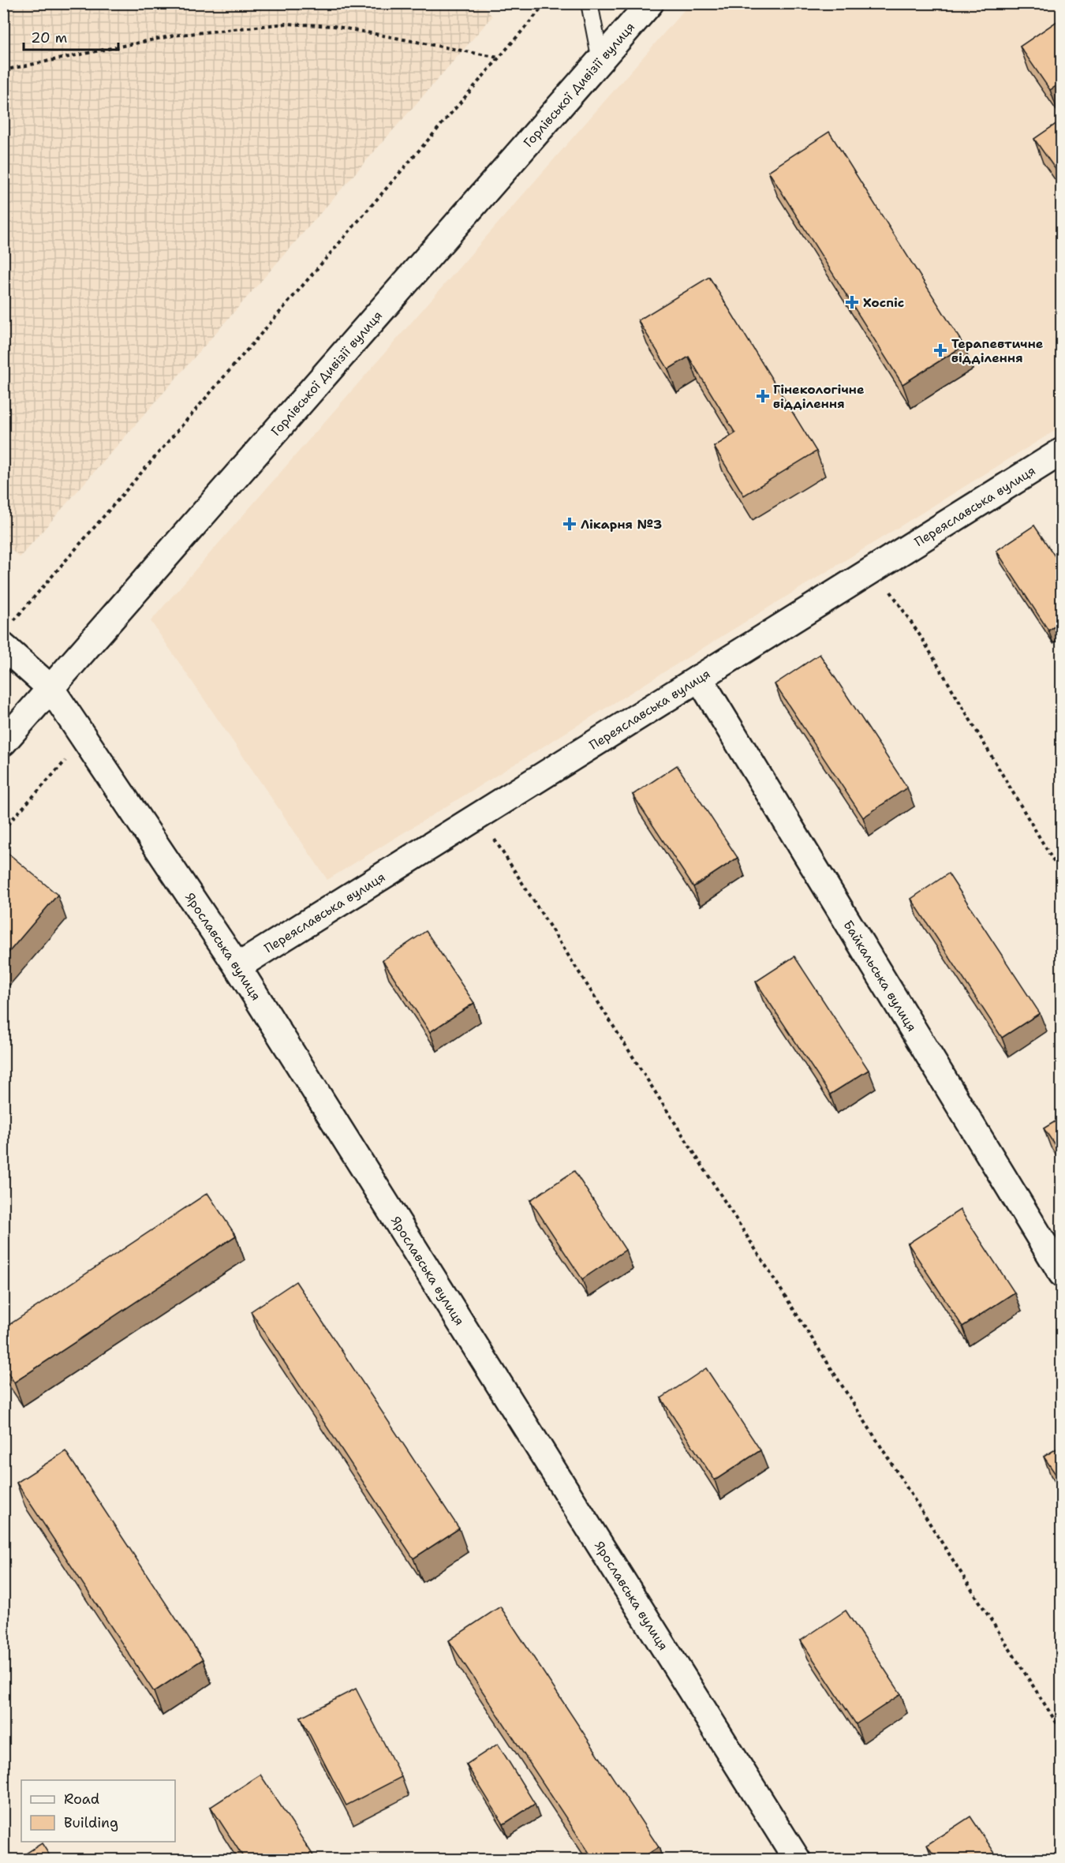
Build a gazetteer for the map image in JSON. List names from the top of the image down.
{
  "streets": {
    "street": [
      "Горлівської Дивізії вулиця",
      "Переяславська вулиця",
      "Ярославська вулиця",
      "Байкальська вулиця"
    ]
  },
  "crossings": [
    ["Горлівської Дивізії вулиця", "Ярославська вулиця"],
    ["Переяславська вулиця", "Ярославська вулиця"],
    ["Переяславська вулиця", "Байкальська вулиця"]
  ],
  "places": {
    "health": [
      "Хоспіс",
      "Терапевтичне відділення",
      "Гінекологічне відділення",
      "Лікарня №3"
    ]
  },
  "legend": ["Road", "Building"],
  "scale_bar": "20 m"
}
